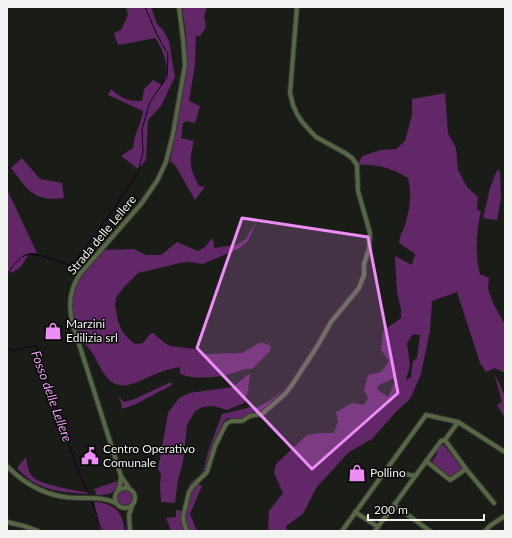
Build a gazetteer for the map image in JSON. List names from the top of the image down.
{
  "streets": {
    "street": ["Strada delle Lellere"]
  },
  "water": ["Fosso delle Lellere"],
  "places": {
    "shop": ["Marzini Edilizia srl", "Pollino"],
    "public building": ["Centro Operativo Comunale"]
  },
  "scale_bar": "200 m"
}
